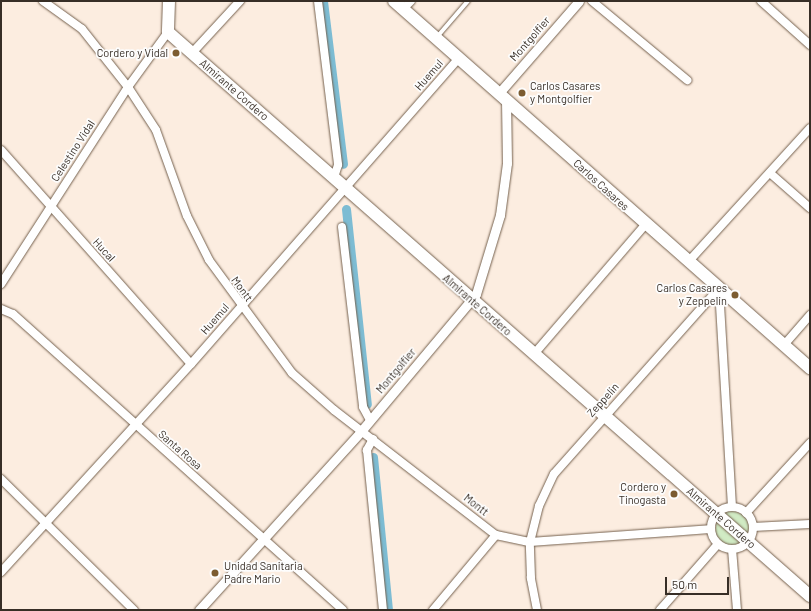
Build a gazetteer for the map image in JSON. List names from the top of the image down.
{
  "streets": {
    "main road": ["Almirante Cordero", "Carlos Casares"],
    "street": [
      "Montgolfier",
      "Huemul",
      "Celestino Vidal",
      "Hucal",
      "Montt",
      "Zeppelin",
      "Santa Rosa"
    ]
  },
  "crossings": [
    ["Montgolfier", "Almirante Cordero"],
    ["Montgolfier", "Carlos Casares"],
    ["Montgolfier", "Montt"],
    ["Montgolfier", "Santa Rosa"],
    ["Huemul", "Almirante Cordero"],
    ["Huemul", "Carlos Casares"],
    ["Huemul", "Hucal"],
    ["Huemul", "Montt"],
    ["Huemul", "Santa Rosa"],
    ["Almirante Cordero", "Celestino Vidal"],
    ["Almirante Cordero", "Zeppelin"],
    ["Celestino Vidal", "Hucal"],
    ["Celestino Vidal", "Montt"],
    ["Carlos Casares", "Zeppelin"]
  ],
  "places": [
    "Cordero y Vidal",
    "Carlos Casares y Montgolfier",
    "Carlos Casares y Zeppelin",
    "Cordero y Tinogasta",
    "Unidad Sanitaria Padre Mario"
  ],
  "scale_bar": "50 m"
}
